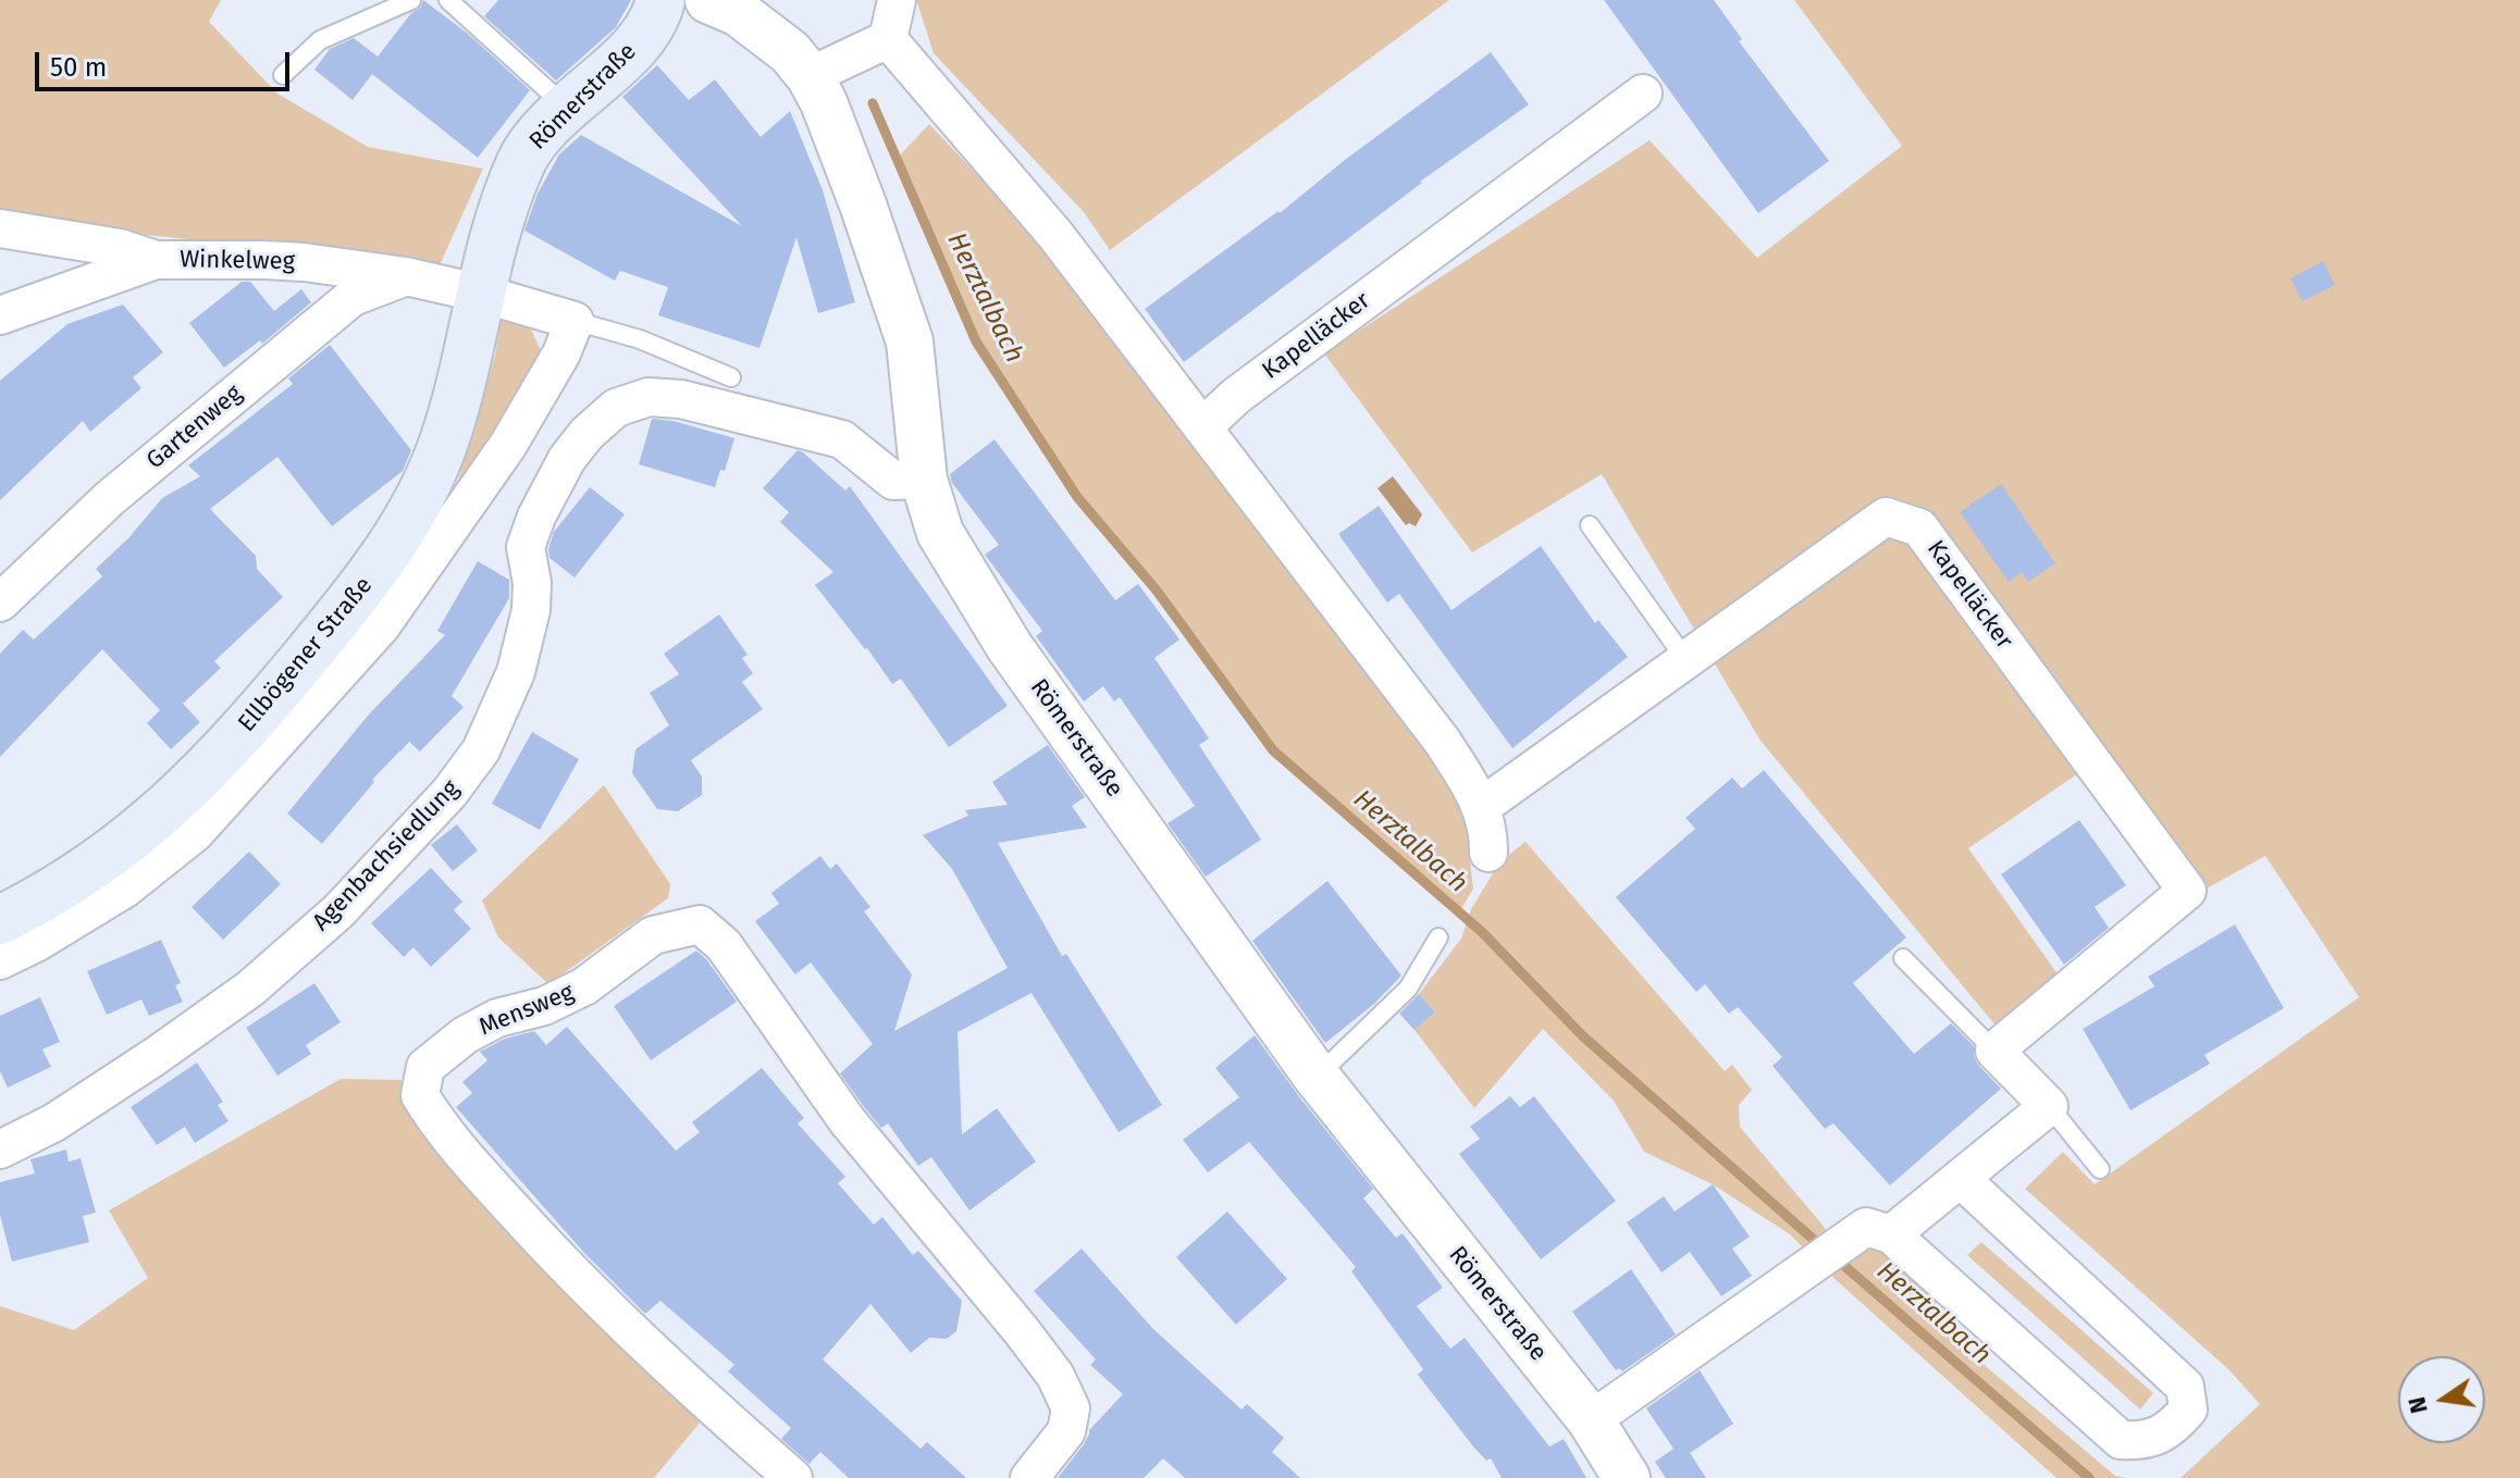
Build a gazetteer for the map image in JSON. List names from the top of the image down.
{
  "streets": {
    "main road": ["Römerstraße", "Ellbögener Straße"],
    "street": [
      "Winkelweg",
      "Kapelläcker",
      "Gartenweg",
      "Agenbachsiedlung",
      "Mensweg"
    ]
  },
  "crossings": [
    ["Römerstraße", "Winkelweg"],
    ["Römerstraße", "Ellbögener Straße"],
    ["Römerstraße", "Agenbachsiedlung"],
    ["Winkelweg", "Gartenweg"],
    ["Winkelweg", "Ellbögener Straße"]
  ],
  "water": ["Herztalbach"],
  "scale_bar": "50 m",
  "north": "left"
}
